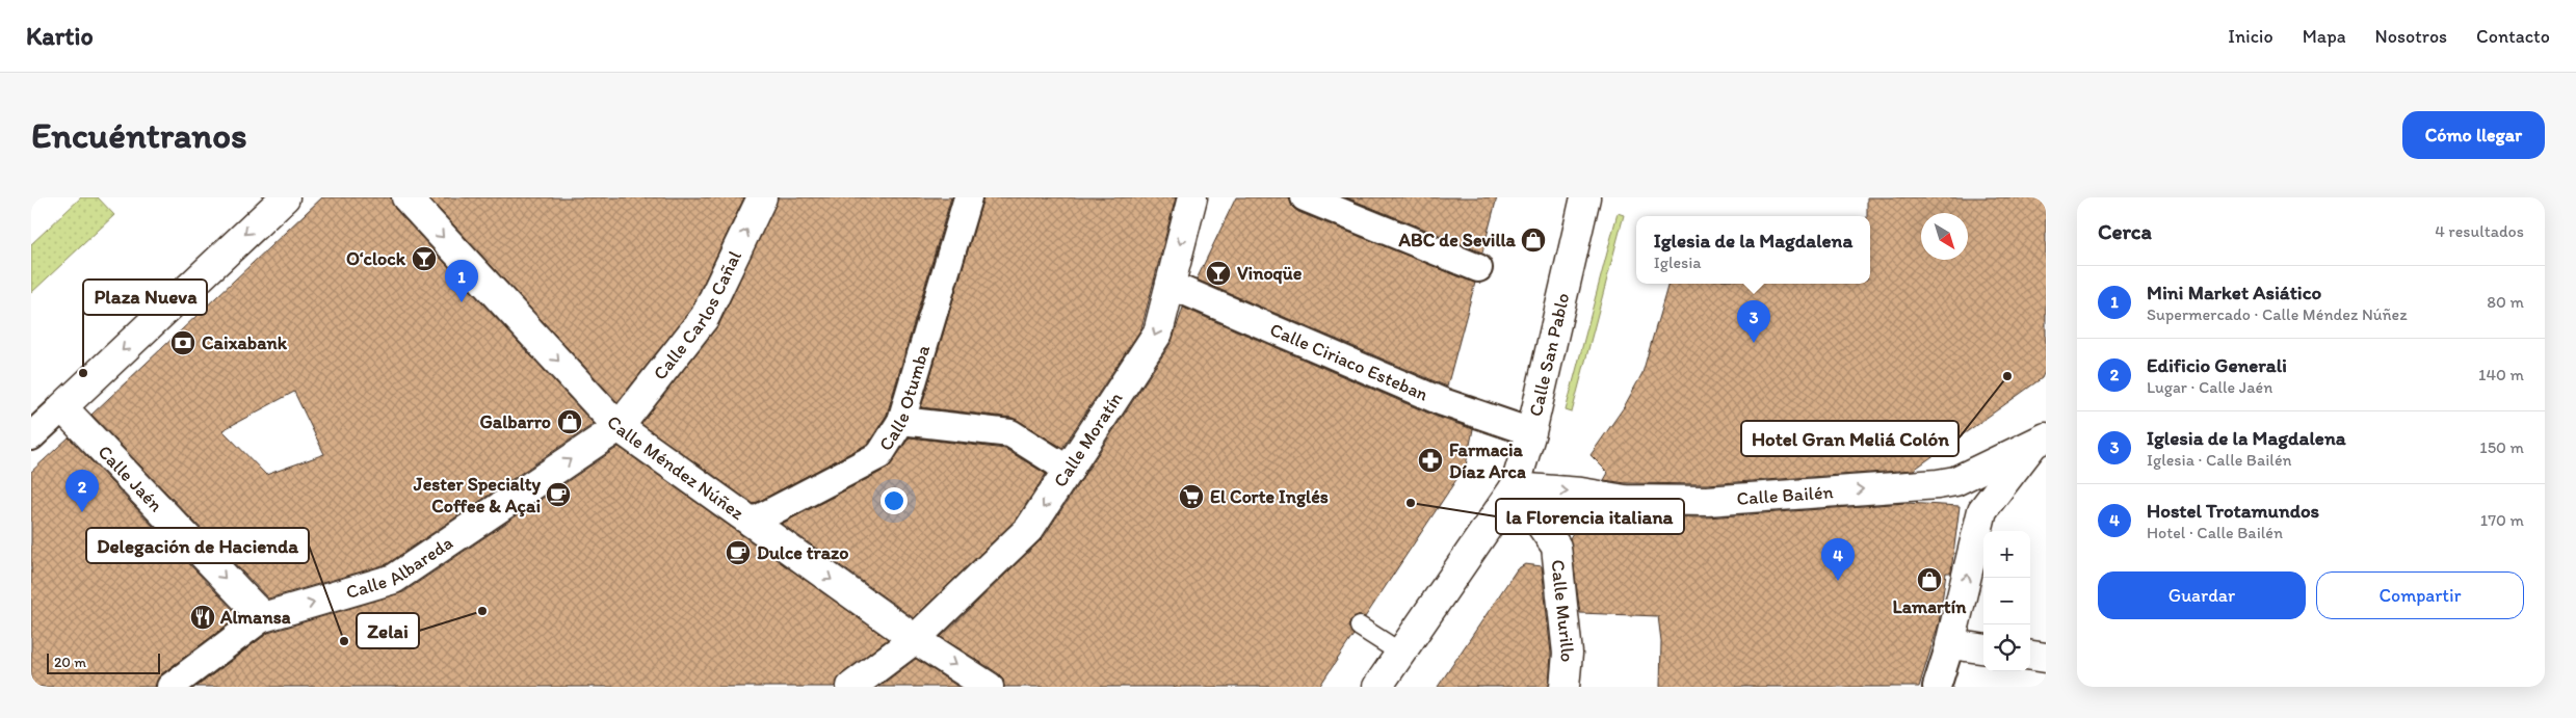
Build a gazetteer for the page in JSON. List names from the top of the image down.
{
  "streets": {
    "street": [
      "Calle Carlos Cañal",
      "Calle San Pablo",
      "Calle Ciriaco Esteban",
      "Calle Otumba",
      "Calle Moratín",
      "Calle Méndez Núñez",
      "Calle Jaén",
      "Calle Bailén",
      "Calle Albareda",
      "Calle Murillo"
    ]
  },
  "crossings": [
    ["Calle Carlos Cañal", "Calle Méndez Núñez"],
    ["Calle Carlos Cañal", "Calle Albareda"],
    ["Calle San Pablo", "Calle Ciriaco Esteban"],
    ["Calle San Pablo", "Calle Bailén"],
    ["Calle San Pablo", "Calle Murillo"],
    ["Calle Ciriaco Esteban", "Calle Moratín"],
    ["Calle Otumba", "Calle Méndez Núñez"],
    ["Calle Moratín", "Calle Méndez Núñez"],
    ["Calle Méndez Núñez", "Calle Albareda"],
    ["Calle Jaén", "Calle Albareda"],
    ["Calle Bailén", "Calle Murillo"]
  ],
  "one_way": [
    "Calle Carlos Cañal",
    "Calle Moratín",
    "Calle Méndez Núñez",
    "Calle Jaén",
    "Calle Bailén",
    "Calle Albareda"
  ],
  "places": {
    "shop": ["ABC de Sevilla", "Galbarro", "Lamartín"],
    "bar": ["O‘clock", "Vinoqüe"],
    "bank": ["Caixabank"],
    "other": [
      "Plaza Nueva",
      "Hotel Gran Meliá Colón",
      "la Florencia italiana",
      "Zelai",
      "Delegación de Hacienda"
    ],
    "pharmacy": ["Farmacia Díaz Arca"],
    "cafe": ["Jester Specialty Coffee & Açai", "Dulce trazo"],
    "supermarket": ["El Corte Inglés"],
    "restaurant": ["Almansa"]
  },
  "scale_bar": "20 m",
  "north": "bottom right",
  "page": {
    "header": "Kartio",
    "nav": [
      "Inicio",
      "Mapa",
      "Nosotros",
      "Contacto"
    ],
    "buttons": [
      "Cómo llegar",
      ["Guardar", "Compartir"]
    ],
    "title": "Encuéntranos",
    "heading": ["Cerca", "4 resultados"],
    "popup": ["Iglesia de la Magdalena", "Iglesia"],
    "pins": [
      "1",
      "3",
      "2",
      "4"
    ],
    "list": [
      {
        "mark": "1",
        "name": "Mini Market Asiático",
        "note": "Supermercado · Calle Méndez Núñez",
        "value": "80 m"
      },
      {
        "mark": "2",
        "name": "Edificio Generali",
        "note": "Lugar · Calle Jaén",
        "value": "140 m"
      },
      {
        "mark": "3",
        "name": "Iglesia de la Magdalena",
        "note": "Iglesia · Calle Bailén",
        "value": "150 m"
      },
      {
        "mark": "4",
        "name": "Hostel Trotamundos",
        "note": "Hotel · Calle Bailén",
        "value": "170 m"
      }
    ],
    "map_buttons": ["+", "−"],
    "scale": "20 m"
  }
}
